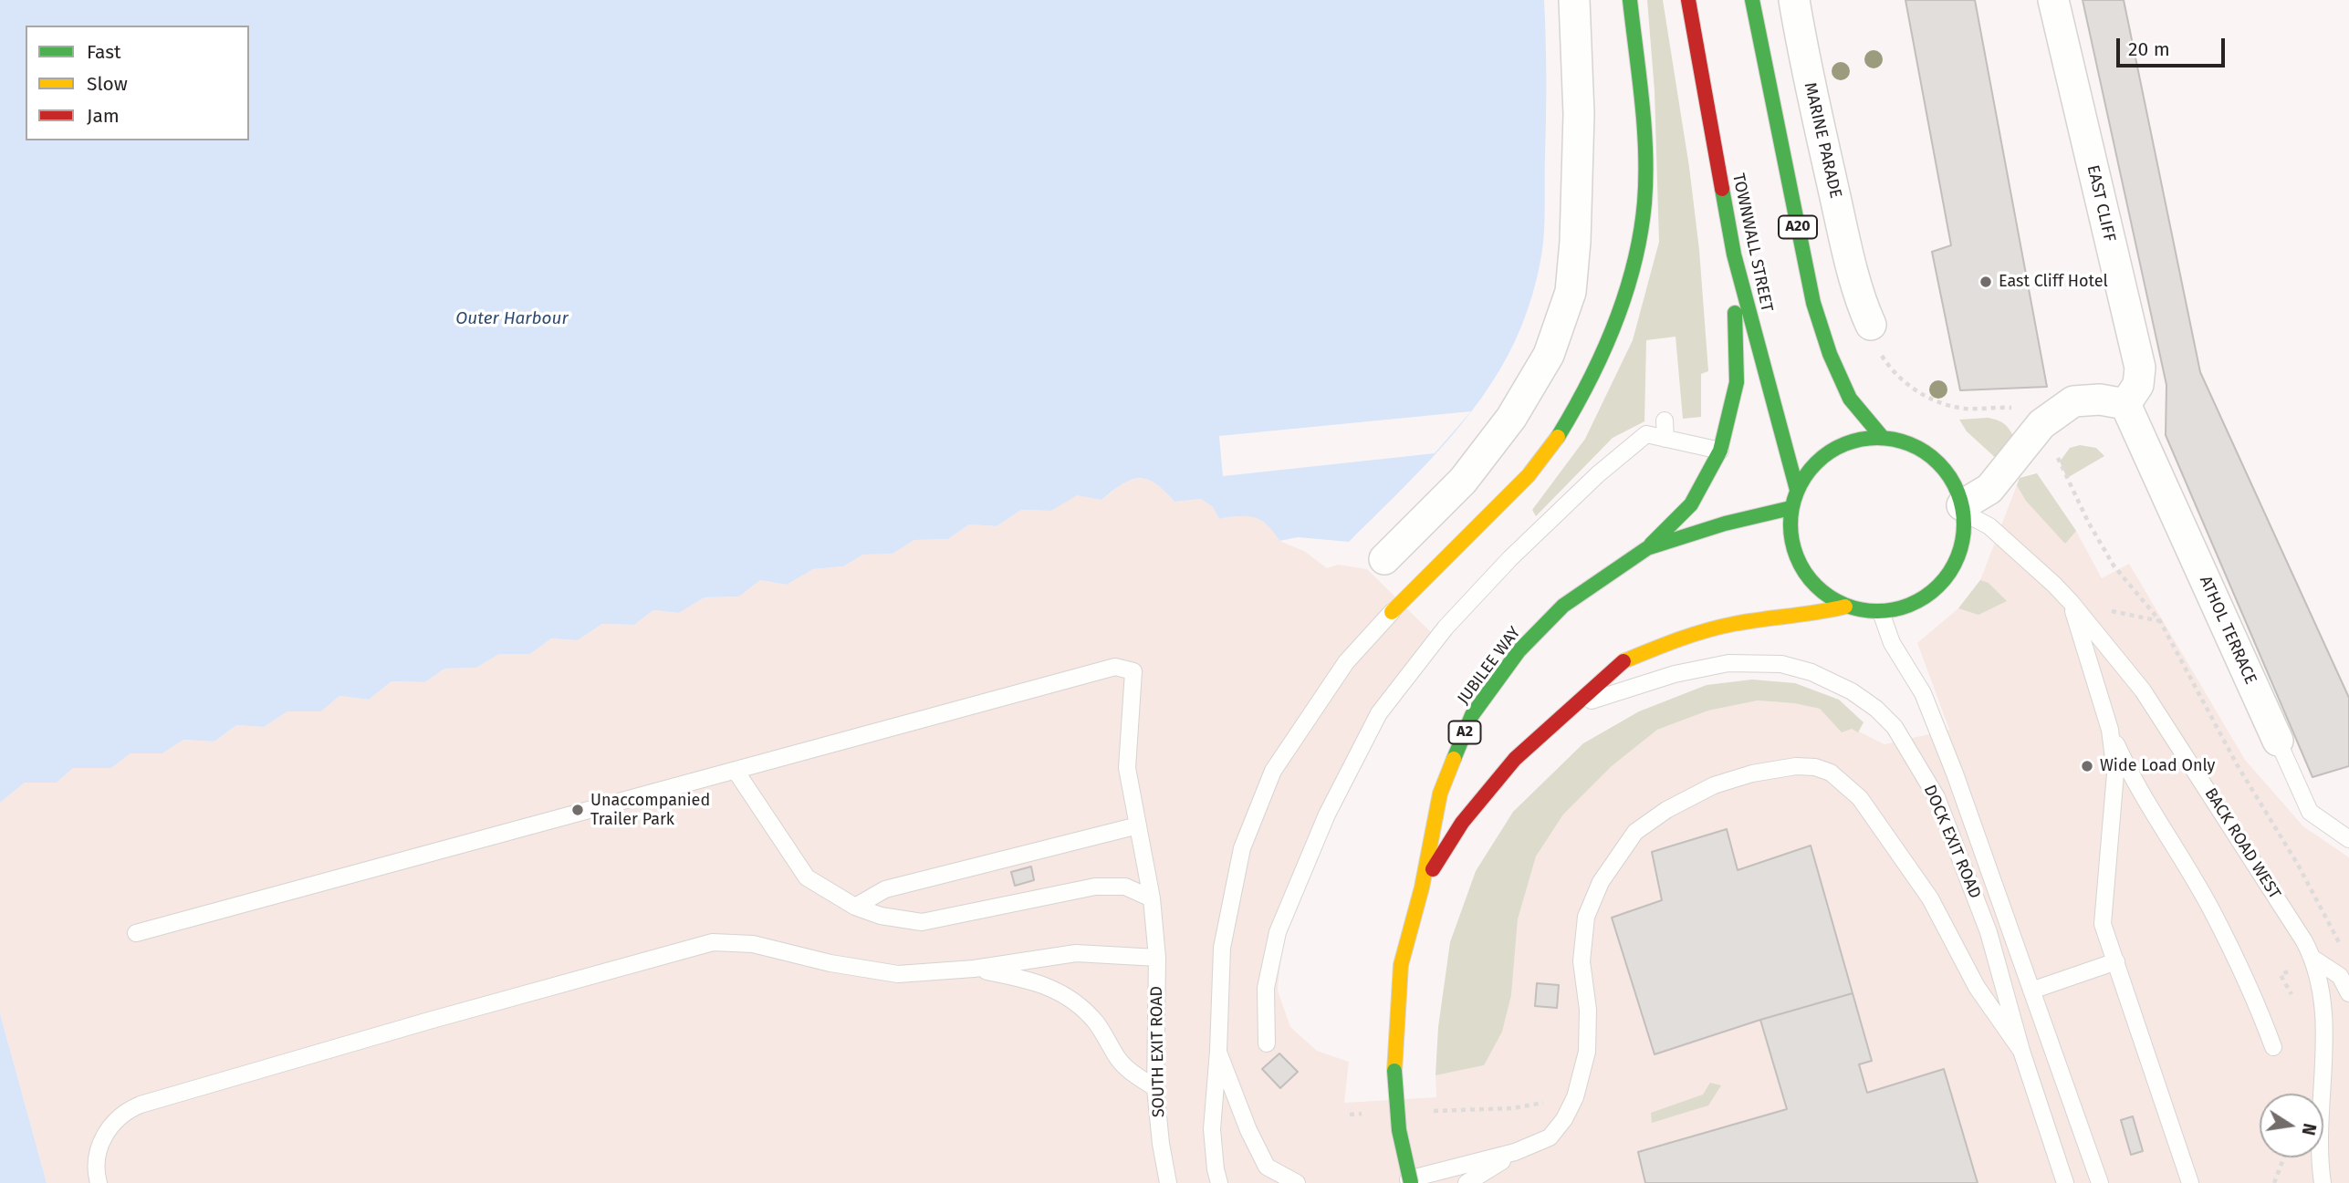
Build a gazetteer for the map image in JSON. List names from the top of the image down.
{
  "streets": {
    "highway": [
      "A20",
      "TOWNWALL STREET",
      "JUBILEE WAY",
      "A2"
    ],
    "street": ["MARINE PARADE", "EAST CLIFF", "ATHOL TERRACE"],
    "lane": ["DOCK EXIT ROAD", "BACK ROAD WEST", "SOUTH EXIT ROAD"]
  },
  "crossings": [
    ["EAST CLIFF", "ATHOL TERRACE"],
    ["A20", "TOWNWALL STREET"],
    ["A20", "JUBILEE WAY"],
    ["A20", "DOCK EXIT ROAD"],
    ["A20", "BACK ROAD WEST"],
    ["TOWNWALL STREET", "JUBILEE WAY"],
    ["TOWNWALL STREET", "DOCK EXIT ROAD"],
    ["TOWNWALL STREET", "BACK ROAD WEST"],
    ["JUBILEE WAY", "DOCK EXIT ROAD"],
    ["JUBILEE WAY", "BACK ROAD WEST"],
    ["DOCK EXIT ROAD", "BACK ROAD WEST"]
  ],
  "water": ["Outer Harbour"],
  "places": ["East Cliff Hotel", "Wide Load Only", "Unaccompanied Trailer Park"],
  "legend": ["Fast", "Slow", "Jam"],
  "scale_bar": "20 m",
  "north": "right"
}
